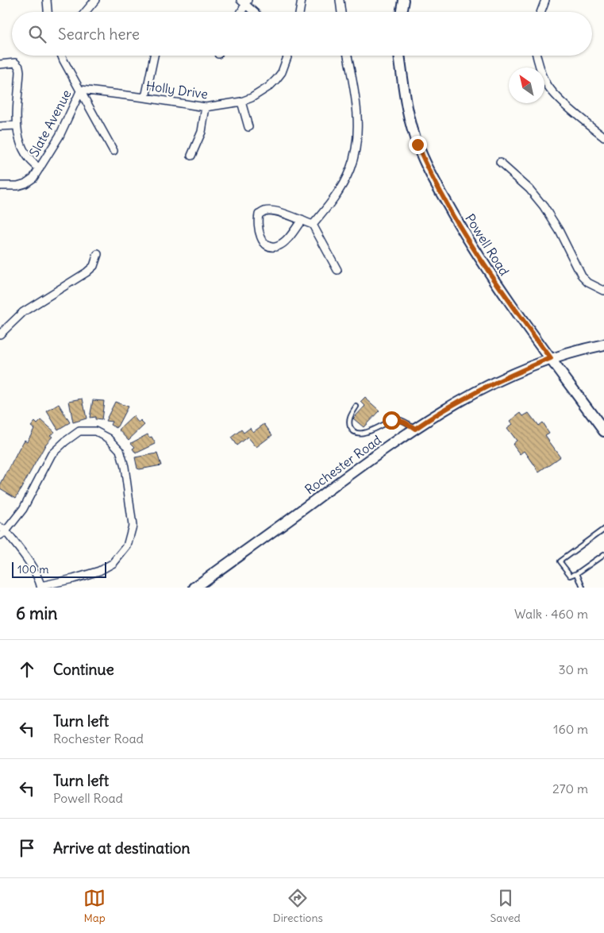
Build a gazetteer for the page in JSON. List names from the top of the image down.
{
  "streets": {
    "street": [
      "Holly Drive",
      "Slate Avenue",
      "Powell Road",
      "Rochester Road"
    ]
  },
  "crossings": [
    ["Holly Drive", "Slate Avenue"],
    ["Powell Road", "Rochester Road"]
  ],
  "scale_bar": "100 m",
  "north": "top left",
  "page": {
    "search": "Search here",
    "scale": "100 m",
    "heading": ["6 min", "Walk · 460 m"],
    "list": [
      ["Continue", "30 m"],
      ["Turn left", "Rochester Road", "160 m"],
      ["Turn left", "Powell Road", "270 m"],
      "Arrive at destination"
    ],
    "nav": ["Map", "Directions", "Saved"]
  }
}
